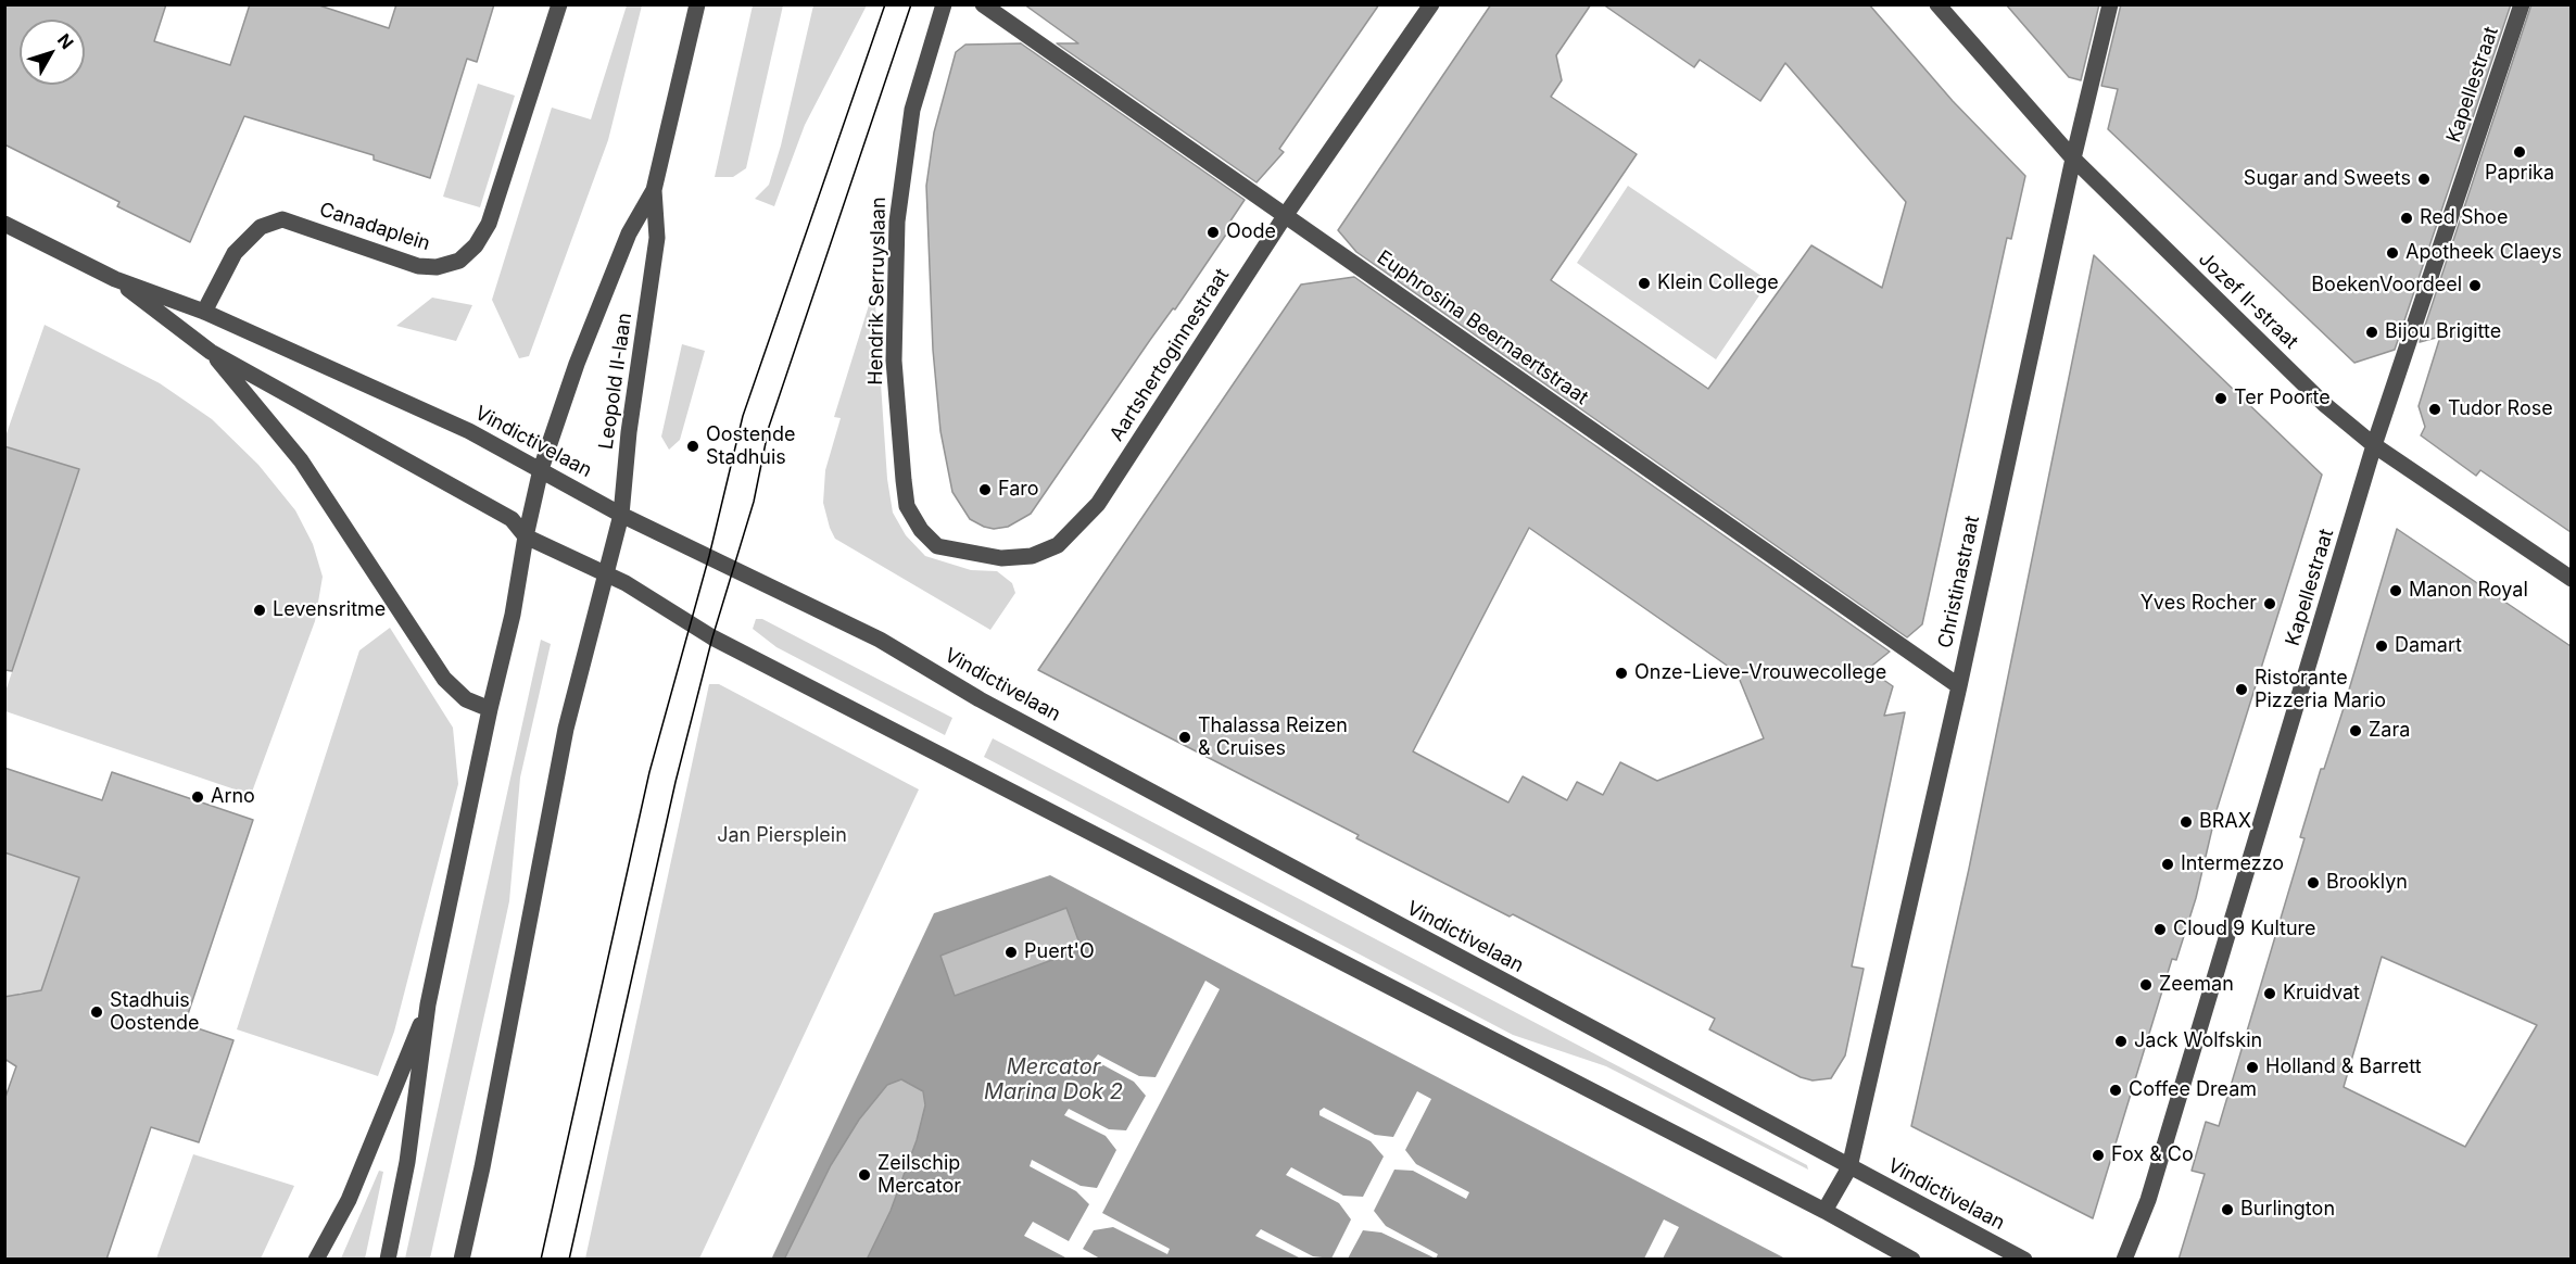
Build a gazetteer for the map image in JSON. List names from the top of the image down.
{
  "streets": {
    "street": [
      "Kapellestraat",
      "Canadaplein",
      "Hendrik Serruyslaan",
      "Jozef II-straat",
      "Euphrosina Beernaertstraat",
      "Aartshertoginnestraat",
      "Leopold II-laan",
      "Vindictivelaan",
      "Christinastraat"
    ]
  },
  "crossings": [
    ["Kapellestraat", "Jozef II-straat"],
    ["Canadaplein", "Vindictivelaan"],
    ["Hendrik Serruyslaan", "Aartshertoginnestraat"],
    ["Jozef II-straat", "Christinastraat"],
    ["Euphrosina Beernaertstraat", "Aartshertoginnestraat"],
    ["Euphrosina Beernaertstraat", "Christinastraat"],
    ["Leopold II-laan", "Vindictivelaan"],
    ["Vindictivelaan", "Christinastraat"]
  ],
  "water": ["Mercator Marina Dok 2"],
  "parks": ["Jan Piersplein"],
  "places": [
    "Paprika",
    "Sugar and Sweets",
    "Red Shoe",
    "Oode",
    "Apotheek Claeys",
    "Klein College",
    "BoekenVoordeel",
    "Bijou Brigitte",
    "Ter Poorte",
    "Tudor Rose",
    "Oostende Stadhuis",
    "Faro",
    "Manon Royal",
    "Yves Rocher",
    "Levensritme",
    "Damart",
    "Onze-Lieve-Vrouwecollege",
    "Ristorante Pizzeria Mario",
    "Zara",
    "Thalassa Reizen & Cruises",
    "Arno",
    "BRAX",
    "Intermezzo",
    "Brooklyn",
    "Cloud 9 Kulture",
    "Puert'O",
    "Zeeman",
    "Kruidvat",
    "Stadhuis Oostende",
    "Jack Wolfskin",
    "Holland & Barrett",
    "Coffee Dream",
    "Fox & Co",
    "Zeilschip Mercator",
    "Burlington"
  ],
  "north": "top right"
}
